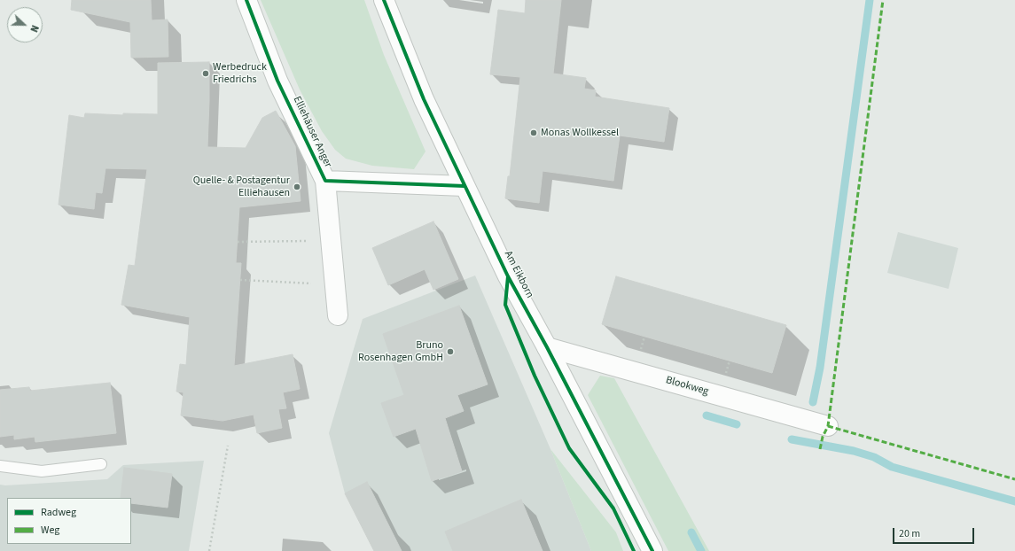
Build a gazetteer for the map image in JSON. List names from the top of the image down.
{
  "streets": {
    "street": ["Elliehäuser Anger", "Am Eikborn", "Blookweg"]
  },
  "crossings": [
    ["Elliehäuser Anger", "Am Eikborn"],
    ["Am Eikborn", "Blookweg"]
  ],
  "places": [
    "Werbedruck Friedrichs",
    "Monas Wollkessel",
    "Quelle- & Postagentur Elliehausen",
    "Bruno Rosenhagen GmbH"
  ],
  "legend": ["Radweg", "Weg"],
  "scale_bar": "20 m",
  "north": "right"
}
